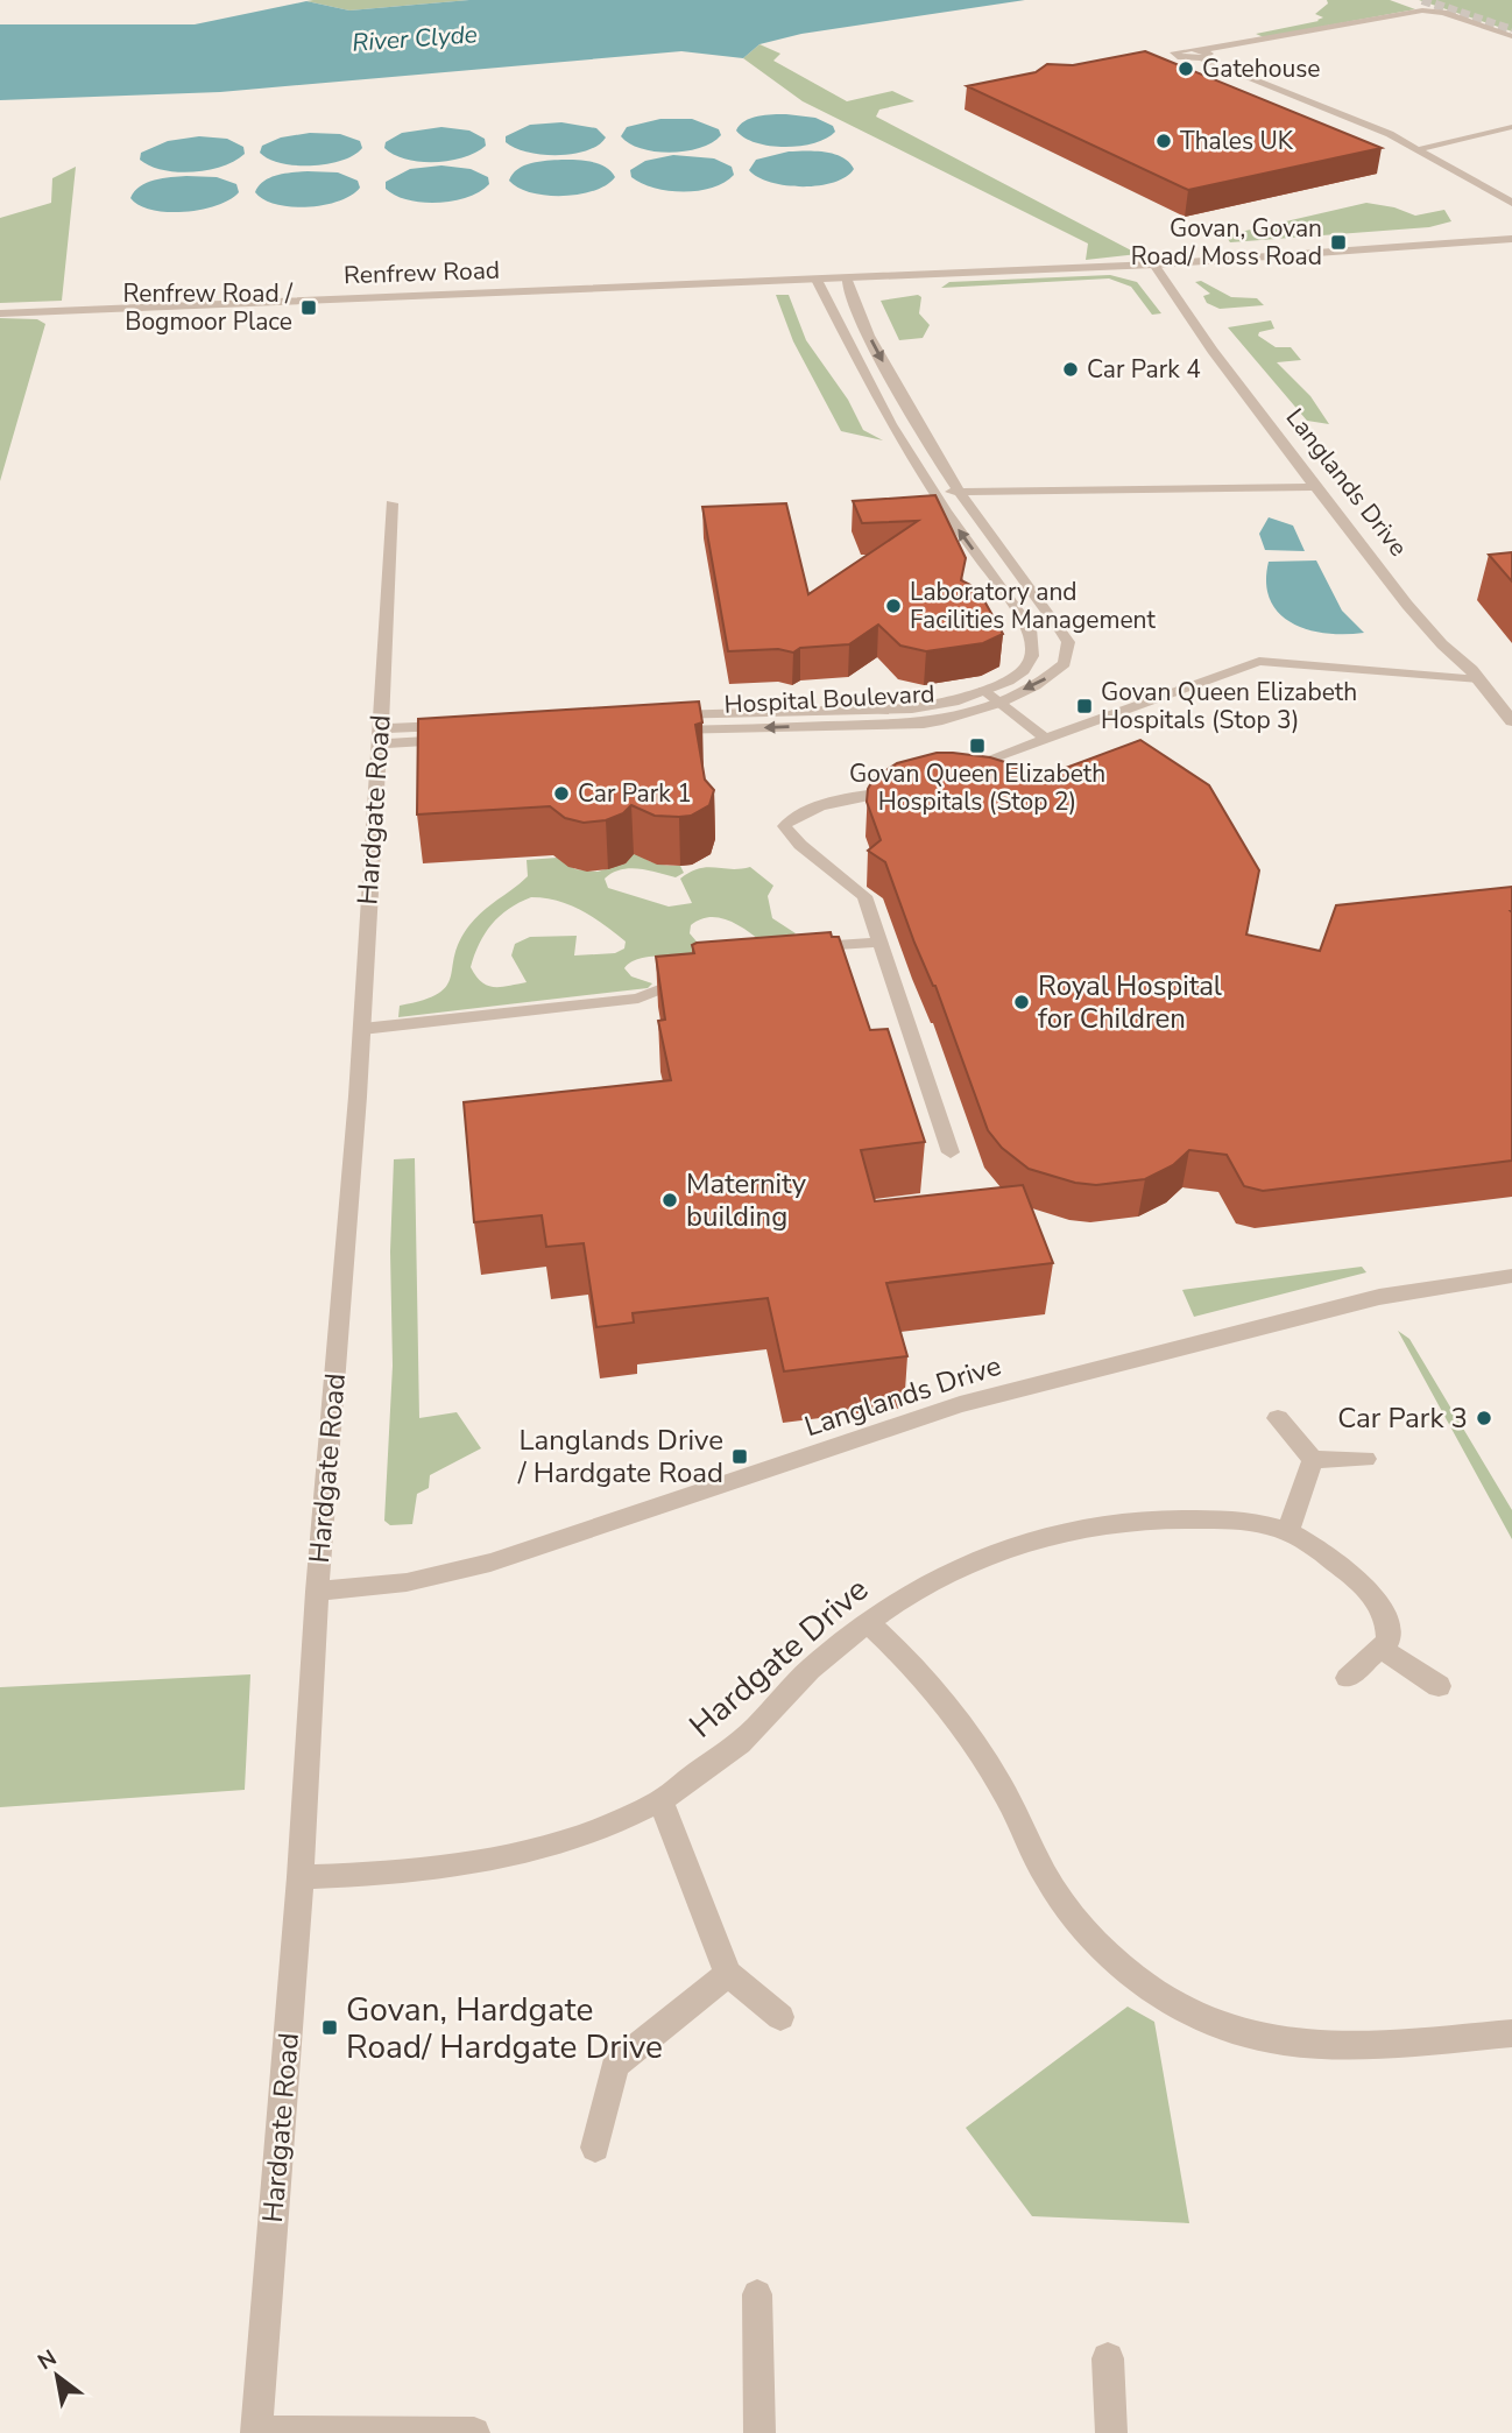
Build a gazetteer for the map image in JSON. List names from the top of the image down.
{
  "streets": {
    "street": [
      "Renfrew Road",
      "Langlands Drive",
      "Hospital Boulevard",
      "Hardgate Road",
      "Hardgate Drive"
    ]
  },
  "crossings": [
    ["Renfrew Road", "Langlands Drive"],
    ["Renfrew Road", "Hospital Boulevard"],
    ["Langlands Drive", "Hardgate Road"],
    ["Hardgate Road", "Hardgate Drive"]
  ],
  "water": ["River Clyde"],
  "places": {
    "other": [
      "Gatehouse",
      "Thales UK",
      "Car Park 4",
      "Laboratory and Facilities Management",
      "Car Park 1",
      "Royal Hospital for Children",
      "Maternity building",
      "Car Park 3"
    ],
    "transit": [
      "Govan, Govan Road/ Moss Road",
      "Renfrew Road / Bogmoor Place",
      "Govan Queen Elizabeth Hospitals (Stop 3)",
      "Govan Queen Elizabeth Hospitals (Stop 2)",
      "Langlands Drive / Hardgate Road",
      "Govan, Hardgate Road/ Hardgate Drive"
    ]
  },
  "north": "top left"
}
